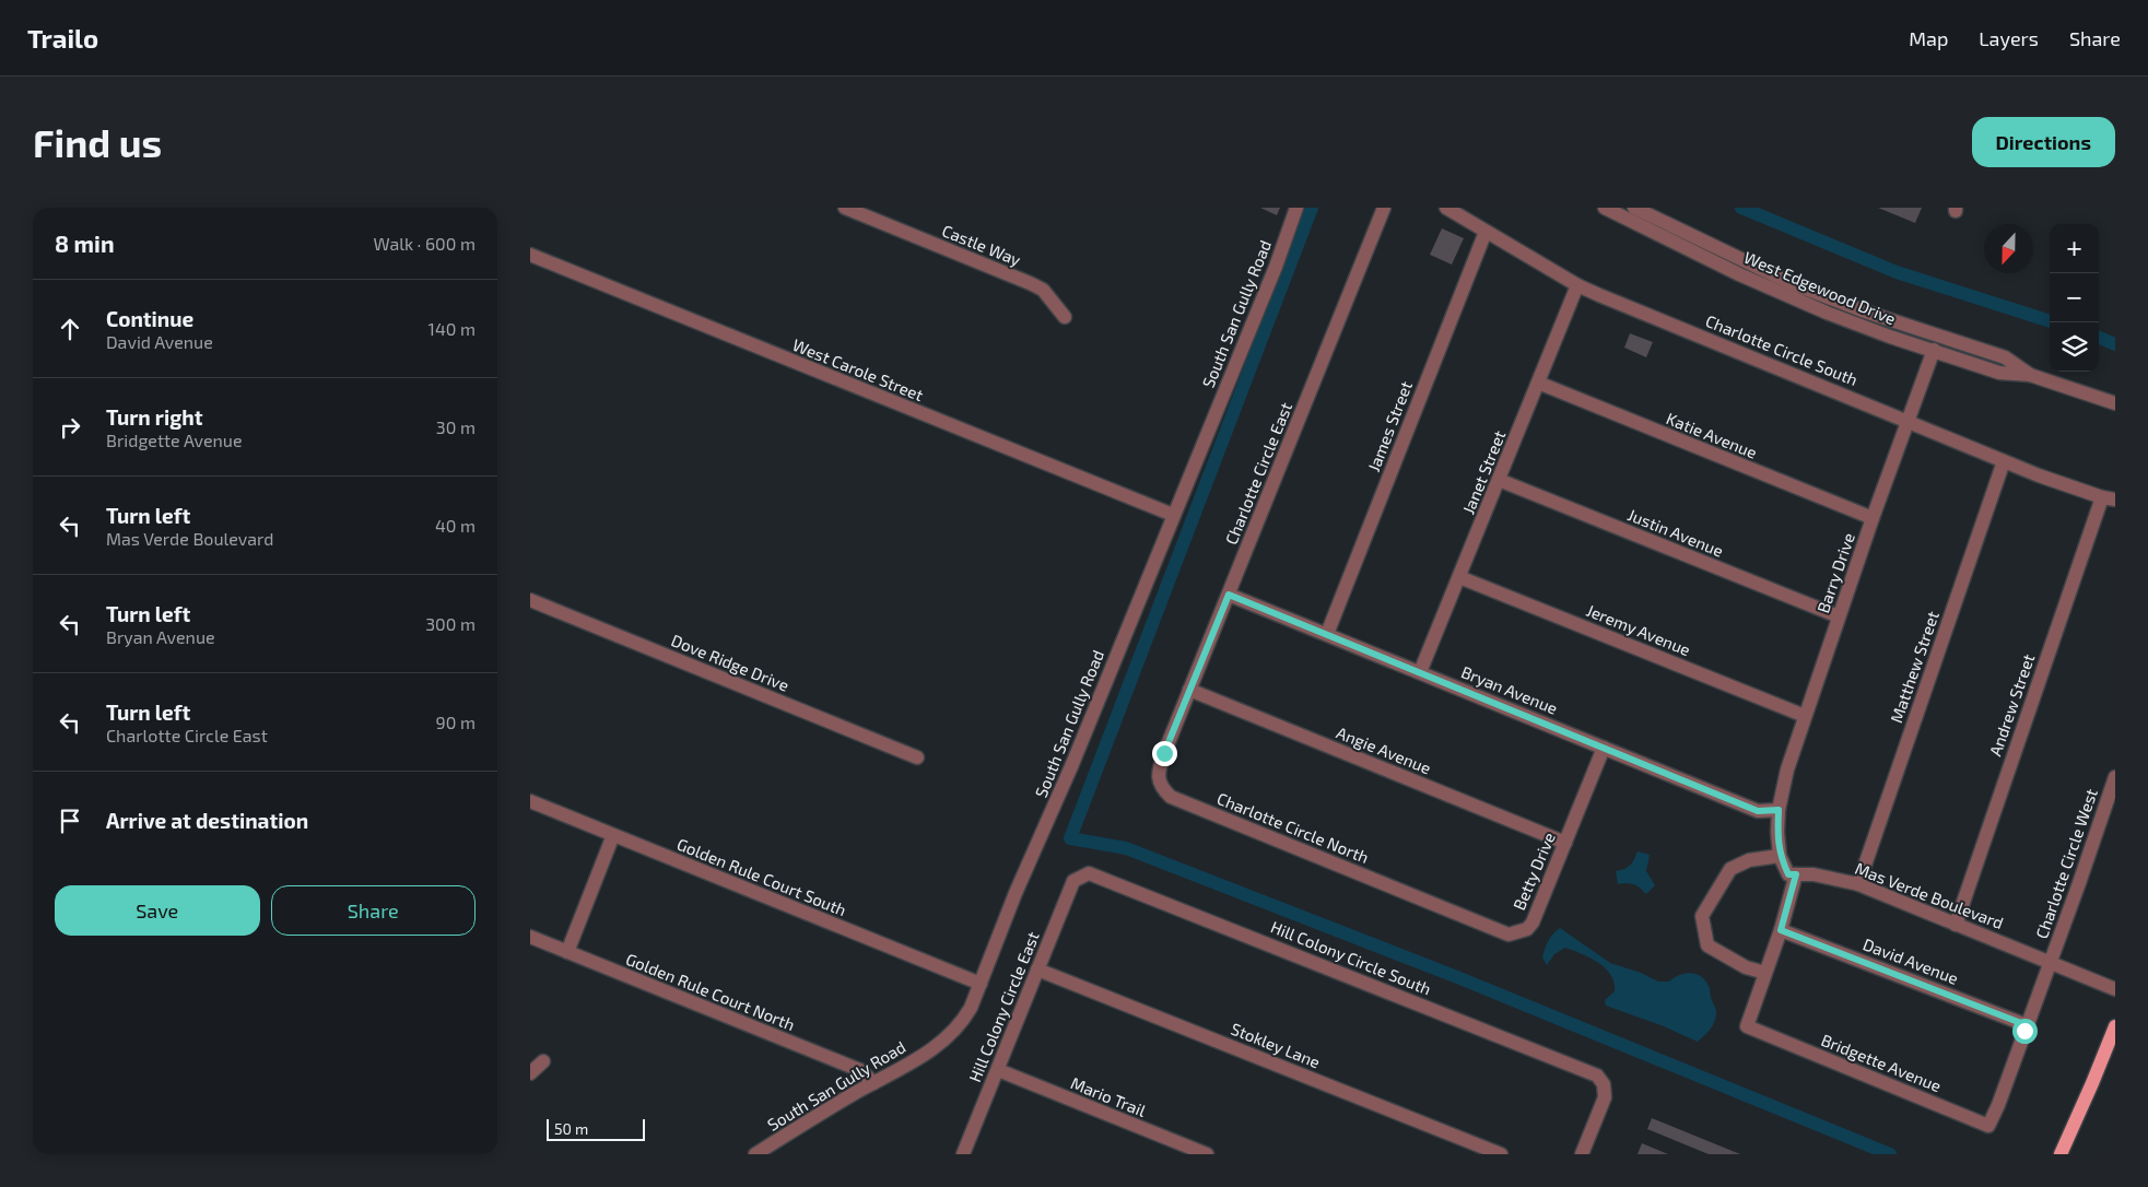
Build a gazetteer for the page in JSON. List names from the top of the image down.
{
  "streets": {
    "street": [
      "Castle Way",
      "West Edgewood Drive",
      "South San Gully Road",
      "Charlotte Circle South",
      "West Carole Street",
      "James Street",
      "Katie Avenue",
      "Janet Street",
      "Charlotte Circle East",
      "Justin Avenue",
      "Barry Drive",
      "Jeremy Avenue",
      "Dove Ridge Drive",
      "Matthew Street",
      "Bryan Avenue",
      "Andrew Street",
      "Angie Avenue",
      "Charlotte Circle North",
      "Charlotte Circle West",
      "Betty Drive",
      "Golden Rule Court South",
      "Mas Verde Boulevard",
      "Hill Colony Circle South",
      "David Avenue",
      "Golden Rule Court North",
      "Hill Colony Circle East",
      "Stokley Lane",
      "Bridgette Avenue",
      "Mario Trail"
    ]
  },
  "crossings": [
    ["West Edgewood Drive", "Barry Drive"],
    ["South San Gully Road", "West Carole Street"],
    ["South San Gully Road", "Golden Rule Court South"],
    ["South San Gully Road", "Golden Rule Court North"],
    ["Charlotte Circle South", "James Street"],
    ["Charlotte Circle South", "Janet Street"],
    ["Charlotte Circle South", "Barry Drive"],
    ["Charlotte Circle South", "Matthew Street"],
    ["Charlotte Circle South", "Andrew Street"],
    ["James Street", "Bryan Avenue"],
    ["Katie Avenue", "Janet Street"],
    ["Katie Avenue", "Barry Drive"],
    ["Janet Street", "Justin Avenue"],
    ["Janet Street", "Jeremy Avenue"],
    ["Janet Street", "Bryan Avenue"],
    ["Charlotte Circle East", "Bryan Avenue"],
    ["Charlotte Circle East", "Angie Avenue"],
    ["Charlotte Circle East", "Charlotte Circle North"],
    ["Justin Avenue", "Barry Drive"],
    ["Barry Drive", "Jeremy Avenue"],
    ["Barry Drive", "Bryan Avenue"],
    ["Matthew Street", "Mas Verde Boulevard"],
    ["Bryan Avenue", "Betty Drive"],
    ["Andrew Street", "Mas Verde Boulevard"],
    ["Angie Avenue", "Betty Drive"],
    ["Charlotte Circle North", "Betty Drive"],
    ["Charlotte Circle West", "Mas Verde Boulevard"],
    ["Charlotte Circle West", "Bridgette Avenue"],
    ["Mas Verde Boulevard", "Bridgette Avenue"],
    ["Hill Colony Circle South", "Hill Colony Circle East"],
    ["David Avenue", "Bridgette Avenue"],
    ["Hill Colony Circle East", "Stokley Lane"],
    ["Hill Colony Circle East", "Mario Trail"]
  ],
  "scale_bar": "50 m",
  "north": "bottom",
  "page": {
    "header": "Trailo",
    "nav": ["Map", "Layers", "Share"],
    "buttons": [
      "Directions",
      ["Save", "Share"]
    ],
    "title": "Find us",
    "heading": ["8 min", "Walk · 600 m"],
    "map_buttons": ["+", "−"],
    "list": [
      ["Continue", "David Avenue", "140 m"],
      ["Turn right", "Bridgette Avenue", "30 m"],
      ["Turn left", "Mas Verde Boulevard", "40 m"],
      ["Turn left", "Bryan Avenue", "300 m"],
      ["Turn left", "Charlotte Circle East", "90 m"],
      "Arrive at destination"
    ],
    "scale": "50 m"
  }
}
